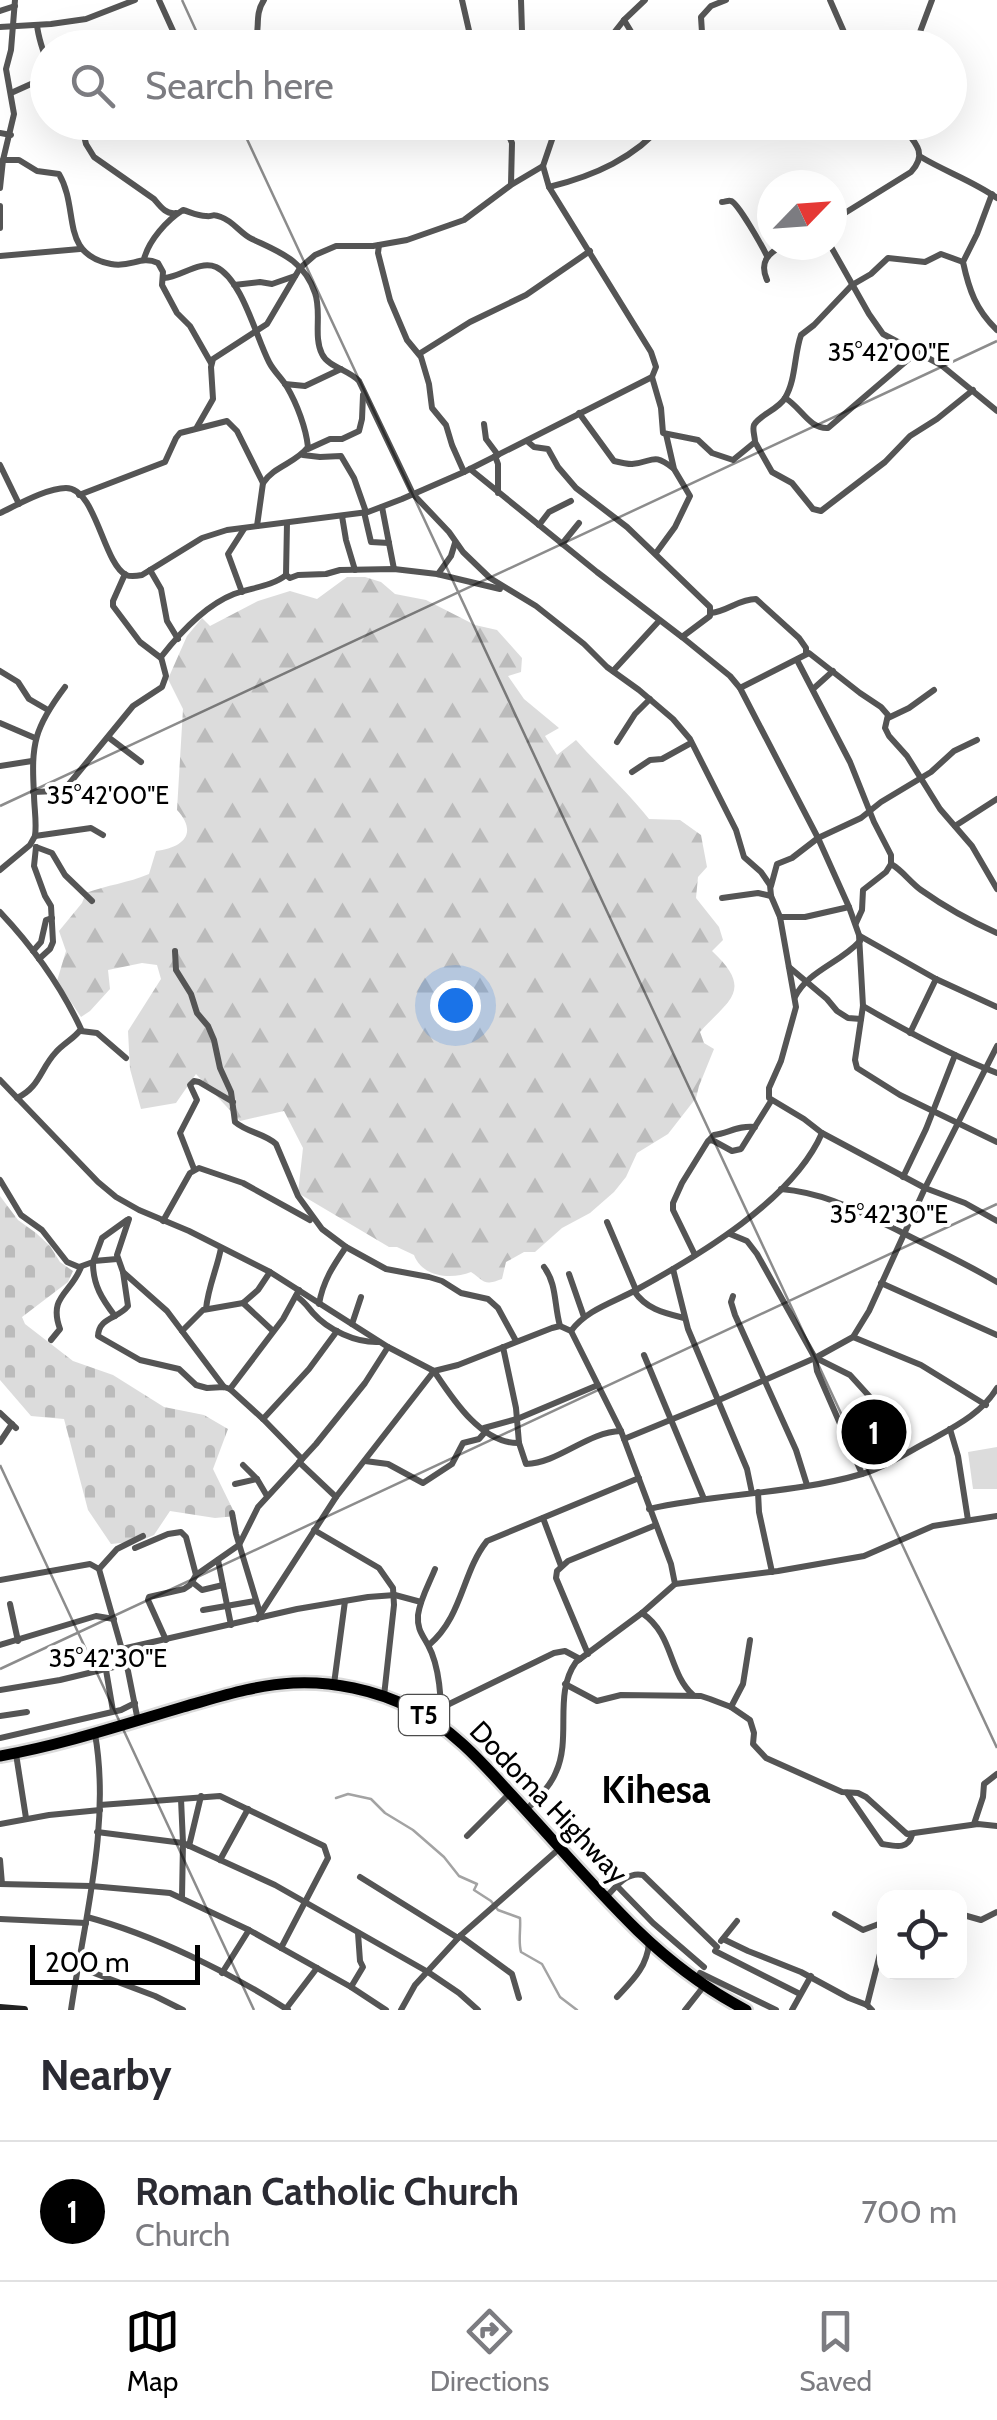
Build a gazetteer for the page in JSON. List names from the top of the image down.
{
  "streets": {
    "highway": ["T5", "Dodoma Highway"]
  },
  "districts": ["Kihesa"],
  "scale_bar": "200 m",
  "north": "top right",
  "page": {
    "search": "Search here",
    "pins": "1",
    "scale": "200 m",
    "heading": "Nearby",
    "list": [
      {
        "mark": "1",
        "name": "Roman Catholic Church",
        "note": "Church",
        "value": "700 m"
      }
    ],
    "nav": ["Map", "Directions", "Saved"]
  },
  "coordinates": ["35°42'00\"E", "35°42'30\"E"]
}
